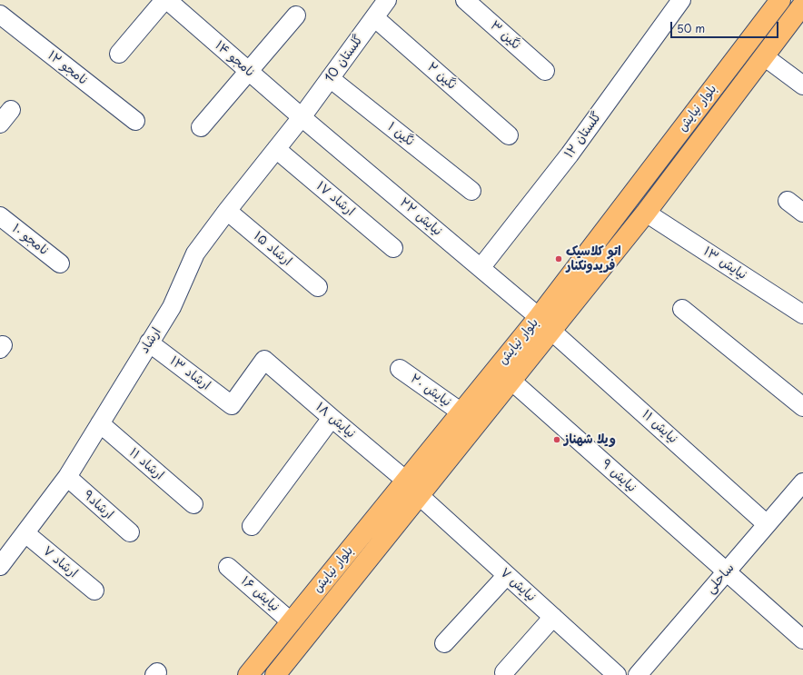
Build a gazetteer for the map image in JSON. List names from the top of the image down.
{
  "streets": {
    "main road": ["بلوار نیایش"],
    "street": [
      "نگین ۳",
      "نامجو ۱۴",
      "گلستان 10",
      "نامجو ۱۲",
      "نگین ۲",
      "نگین ۱",
      "گلستان ۱۲",
      "ارشاد ۱۷",
      "نیایش ۲۲",
      "نامجو ۱۰",
      "ارشاد ۱۵",
      "نیایش ۱۳",
      "ارشاد",
      "ارشاد ۱۳",
      "نیایش ۲۰",
      "نیایش ۱۸",
      "نیایش ۱۱",
      "ارشاد ۱۱",
      "نیایش ۹",
      "ارشاد۹",
      "ارشاد ۷",
      "ساحلی",
      "نیایش ۷",
      "نیایش ۱۶"
    ]
  },
  "crossings": [
    ["نامجو ۱۴", "گلستان 10"],
    ["نامجو ۱۴", "نیایش ۲۲"],
    ["نامجو ۱۴", "ارشاد"],
    ["گلستان 10", "نگین ۲"],
    ["گلستان 10", "نگین ۱"],
    ["گلستان 10", "نیایش ۲۲"],
    ["گلستان 10", "ارشاد"],
    ["بلوار نیایش", "نیایش ۲۲"],
    ["بلوار نیایش", "نیایش ۱۳"],
    ["بلوار نیایش", "نیایش ۲۰"],
    ["بلوار نیایش", "نیایش ۱۸"],
    ["بلوار نیایش", "نیایش ۱۱"],
    ["بلوار نیایش", "نیایش ۹"],
    ["بلوار نیایش", "نیایش ۷"],
    ["بلوار نیایش", "نیایش ۱۶"],
    ["گلستان ۱۲", "نیایش ۲۲"],
    ["ارشاد ۱۷", "ارشاد"],
    ["نیایش ۲۲", "ارشاد"],
    ["نیایش ۲۲", "نیایش ۱۱"],
    ["ارشاد ۱۵", "ارشاد"],
    ["ارشاد", "ارشاد ۱۳"],
    ["ارشاد", "ارشاد ۱۱"],
    ["ارشاد", "ارشاد۹"],
    ["ارشاد", "ارشاد ۷"],
    ["ارشاد ۱۳", "نیایش ۱۸"],
    ["نیایش ۱۱", "ساحلی"],
    ["نیایش ۹", "ساحلی"]
  ],
  "places": ["اتو کلاسیک فریدونکنار", "ویلا شهناز"],
  "scale_bar": "50 m"
}
